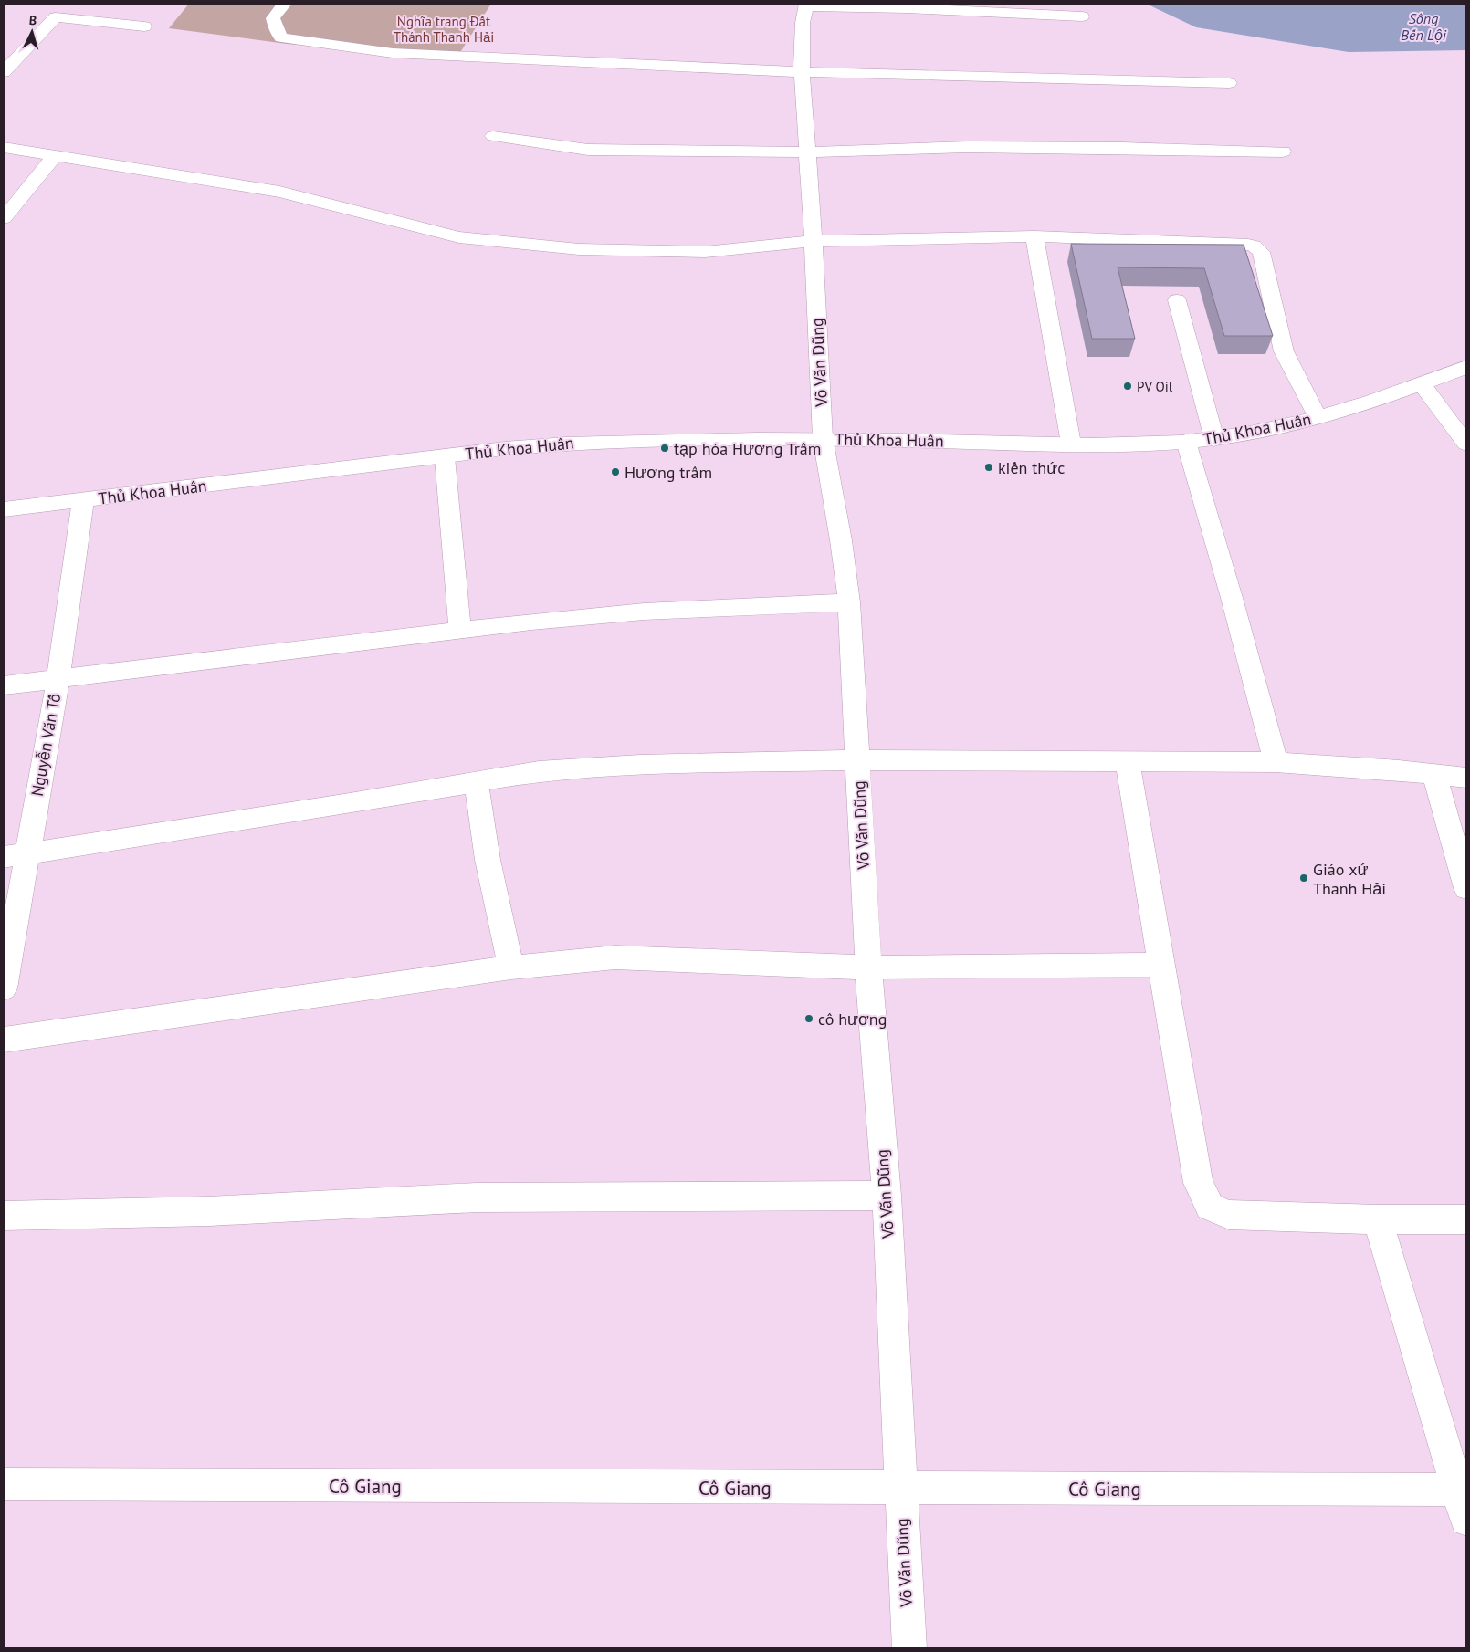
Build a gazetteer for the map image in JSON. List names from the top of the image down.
{
  "streets": {
    "street": [
      "Võ Văn Dũng",
      "Thủ Khoa Huân",
      "Nguyễn Văn Tố",
      "Cô Giang"
    ]
  },
  "crossings": [
    ["Võ Văn Dũng", "Thủ Khoa Huân"],
    ["Võ Văn Dũng", "Cô Giang"],
    ["Thủ Khoa Huân", "Nguyễn Văn Tố"]
  ],
  "water": ["Sông Bến Lội"],
  "parks": ["Nghĩa trang Đất Thánh Thanh Hải"],
  "places": [
    "PV Oil",
    "tạp hóa Hương Trâm",
    "kiến thức",
    "Hương trâm",
    "Giáo xứ Thanh Hải",
    "cô hương"
  ],
  "north": "top"
}
